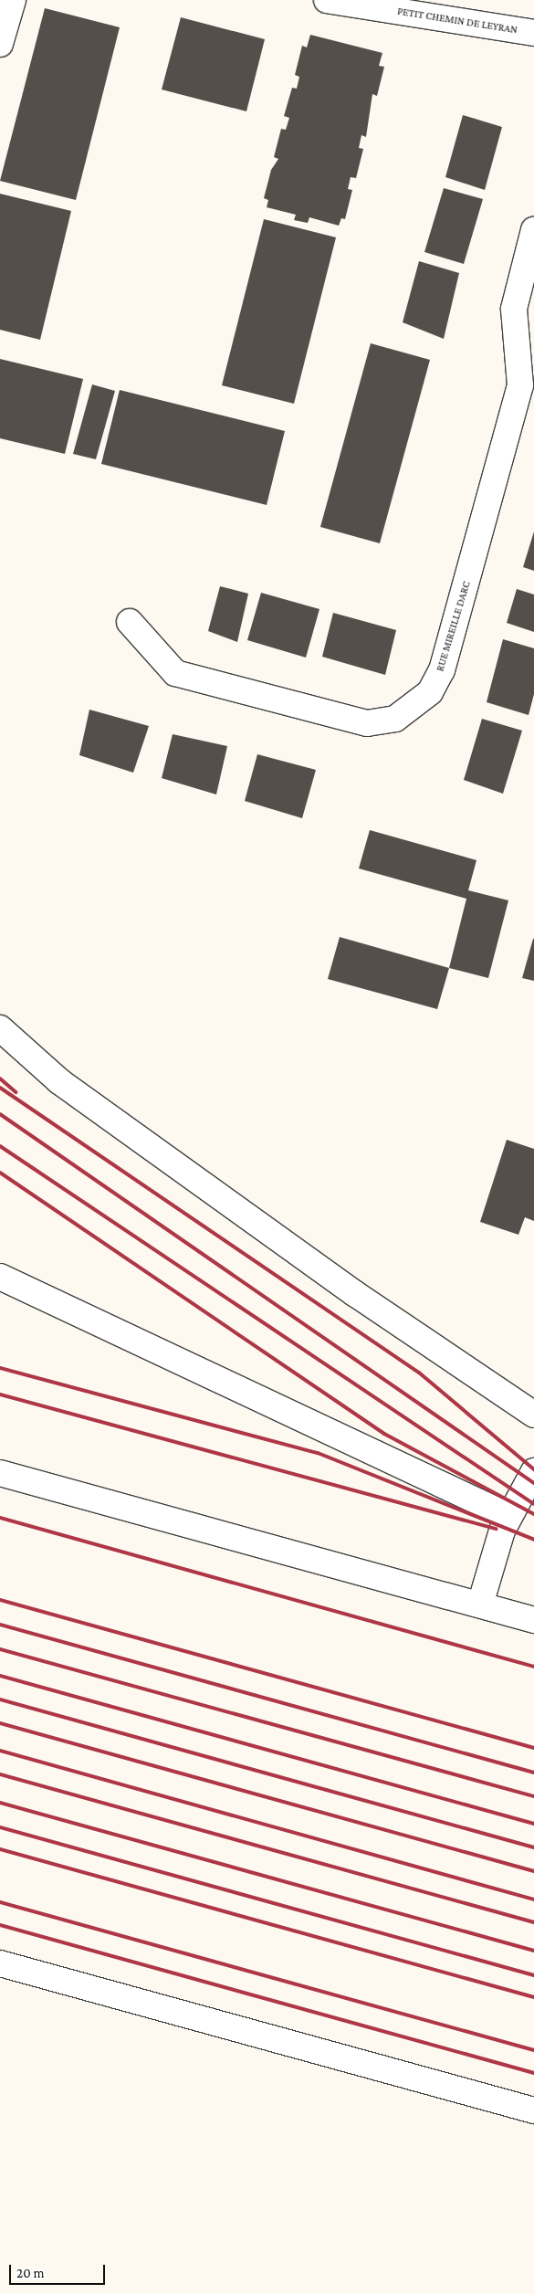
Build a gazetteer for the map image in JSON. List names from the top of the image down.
{
  "streets": {
    "street": ["PETIT CHEMIN DE LEYRAN", "RUE MIREILLE DARC"]
  },
  "scale_bar": "20 m"
}
